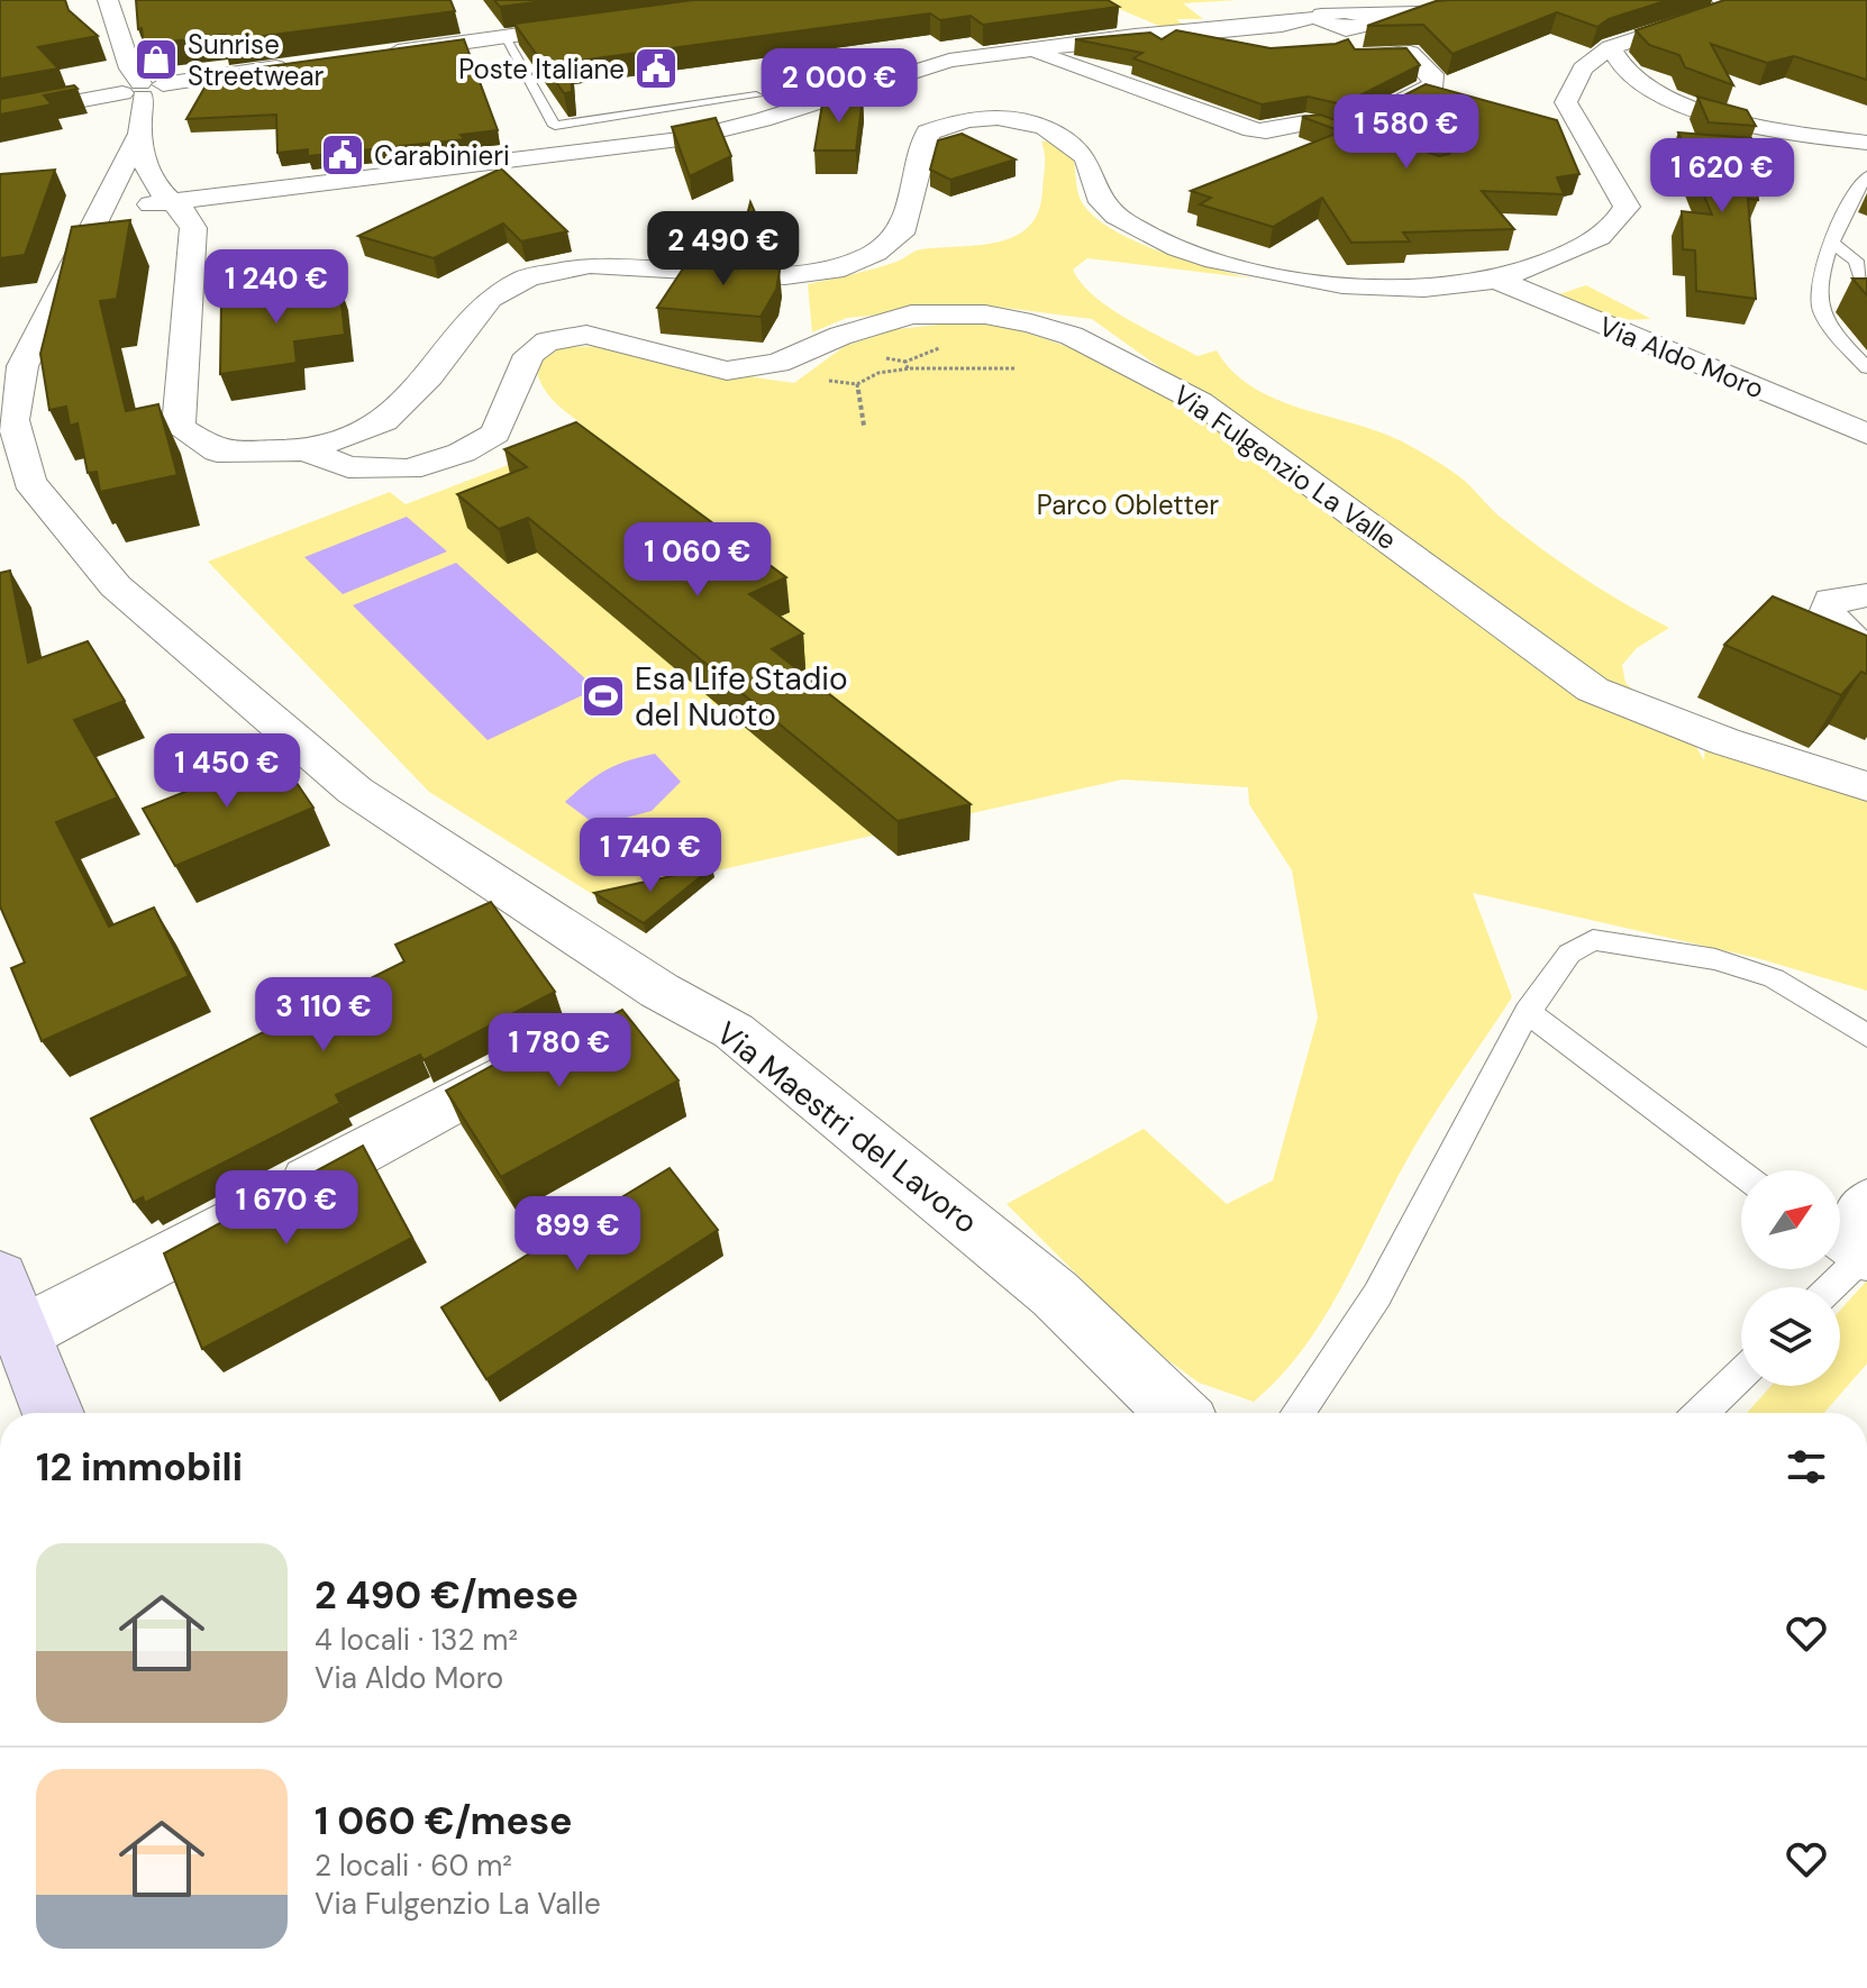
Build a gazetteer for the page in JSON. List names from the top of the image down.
{
  "streets": {
    "street": ["Via Aldo Moro", "Via Fulgenzio La Valle", "Via Maestri del Lavoro"]
  },
  "parks": ["Parco Obletter"],
  "places": {
    "shop": ["Sunrise Streetwear"],
    "public building": ["Poste Italiane", "Carabinieri"],
    "sports": ["Esa Life Stadio del Nuoto"]
  },
  "north": "top right",
  "page": {
    "price": [
      "2 000 €",
      "1 580 €",
      "1 620 €",
      "2 490 €",
      "1 240 €",
      "1 060 €",
      "1 450 €",
      "1 740 €",
      "3 110 €",
      "1 780 €",
      "1 670 €",
      "899 €"
    ],
    "heading": "12 immobili",
    "list": [
      {
        "name": "2 490 €/mese",
        "note": "4 locali · 132 m² · Via Aldo Moro"
      },
      {
        "name": "1 060 €/mese",
        "note": "2 locali · 60 m² · Via Fulgenzio La Valle"
      }
    ]
  }
}
